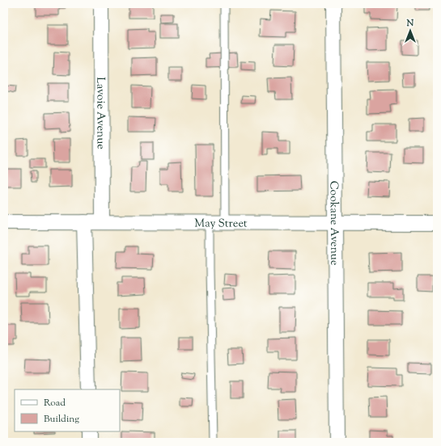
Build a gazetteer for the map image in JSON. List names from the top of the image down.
{
  "streets": {
    "street": ["Lavoie Avenue", "May Street", "Cookane Avenue"]
  },
  "crossings": [
    ["Lavoie Avenue", "May Street"],
    ["May Street", "Cookane Avenue"]
  ],
  "legend": ["Road", "Building"],
  "north": "top"
}
